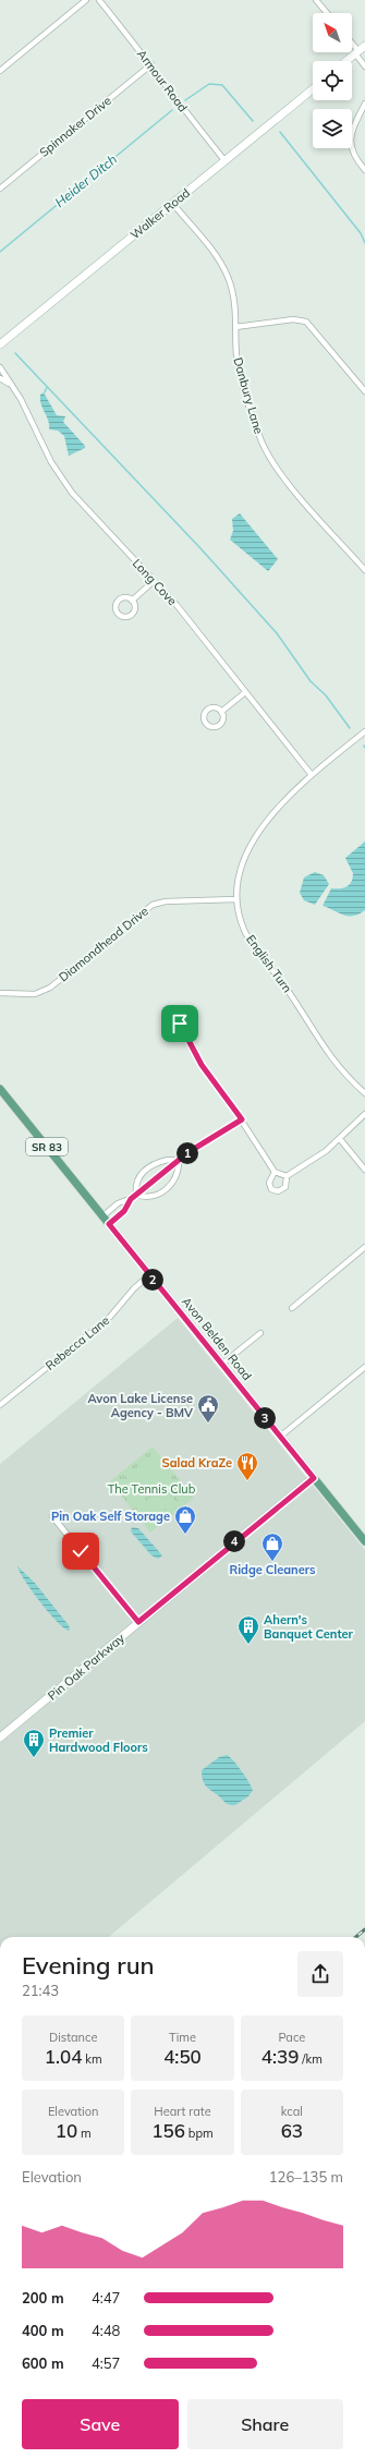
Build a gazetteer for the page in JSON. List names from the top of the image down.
{
  "streets": {
    "main road": ["SR 83", "Avon Belden Road"],
    "street": [
      "Armour Road",
      "Spinnaker Drive",
      "Walker Road",
      "Danbury Lane",
      "Long Cove",
      "Diamondhead Drive",
      "English Turn",
      "Rebecca Lane",
      "Pin Oak Parkway"
    ]
  },
  "crossings": [
    ["Armour Road", "Spinnaker Drive"],
    ["Armour Road", "Walker Road"],
    ["Walker Road", "Danbury Lane"],
    ["Long Cove", "English Turn"],
    ["Diamondhead Drive", "English Turn"],
    ["Avon Belden Road", "Rebecca Lane"],
    ["Avon Belden Road", "Pin Oak Parkway"]
  ],
  "water": ["Heider Ditch"],
  "parks": ["The Tennis Club"],
  "places": {
    "public building": ["Avon Lake License Agency - BMV"],
    "restaurant": ["Salad KraZe"],
    "shop": ["Pin Oak Self Storage", "Ridge Cleaners"],
    "building": ["Ahern's Banquet Center", "Premier Hardwood Floors"]
  },
  "north": "top left",
  "page": {
    "pins": [
      "1",
      "2",
      "3",
      "4"
    ],
    "heading": ["Evening run", "21:43"],
    "stats": [
      ["Distance", "1.04 km"],
      ["Time", "4:50"],
      ["Pace", "4:39 /km"],
      ["Elevation", "10 m"],
      ["Heart rate", "156 bpm"],
      ["kcal", "63"]
    ],
    "chart": ["Elevation", "126–135 m"],
    "list": [
      {
        "name": "200 m",
        "note": "4:47"
      },
      {
        "name": "400 m",
        "note": "4:48"
      },
      {
        "name": "600 m",
        "note": "4:57"
      }
    ],
    "buttons": ["Save", "Share"]
  }
}
